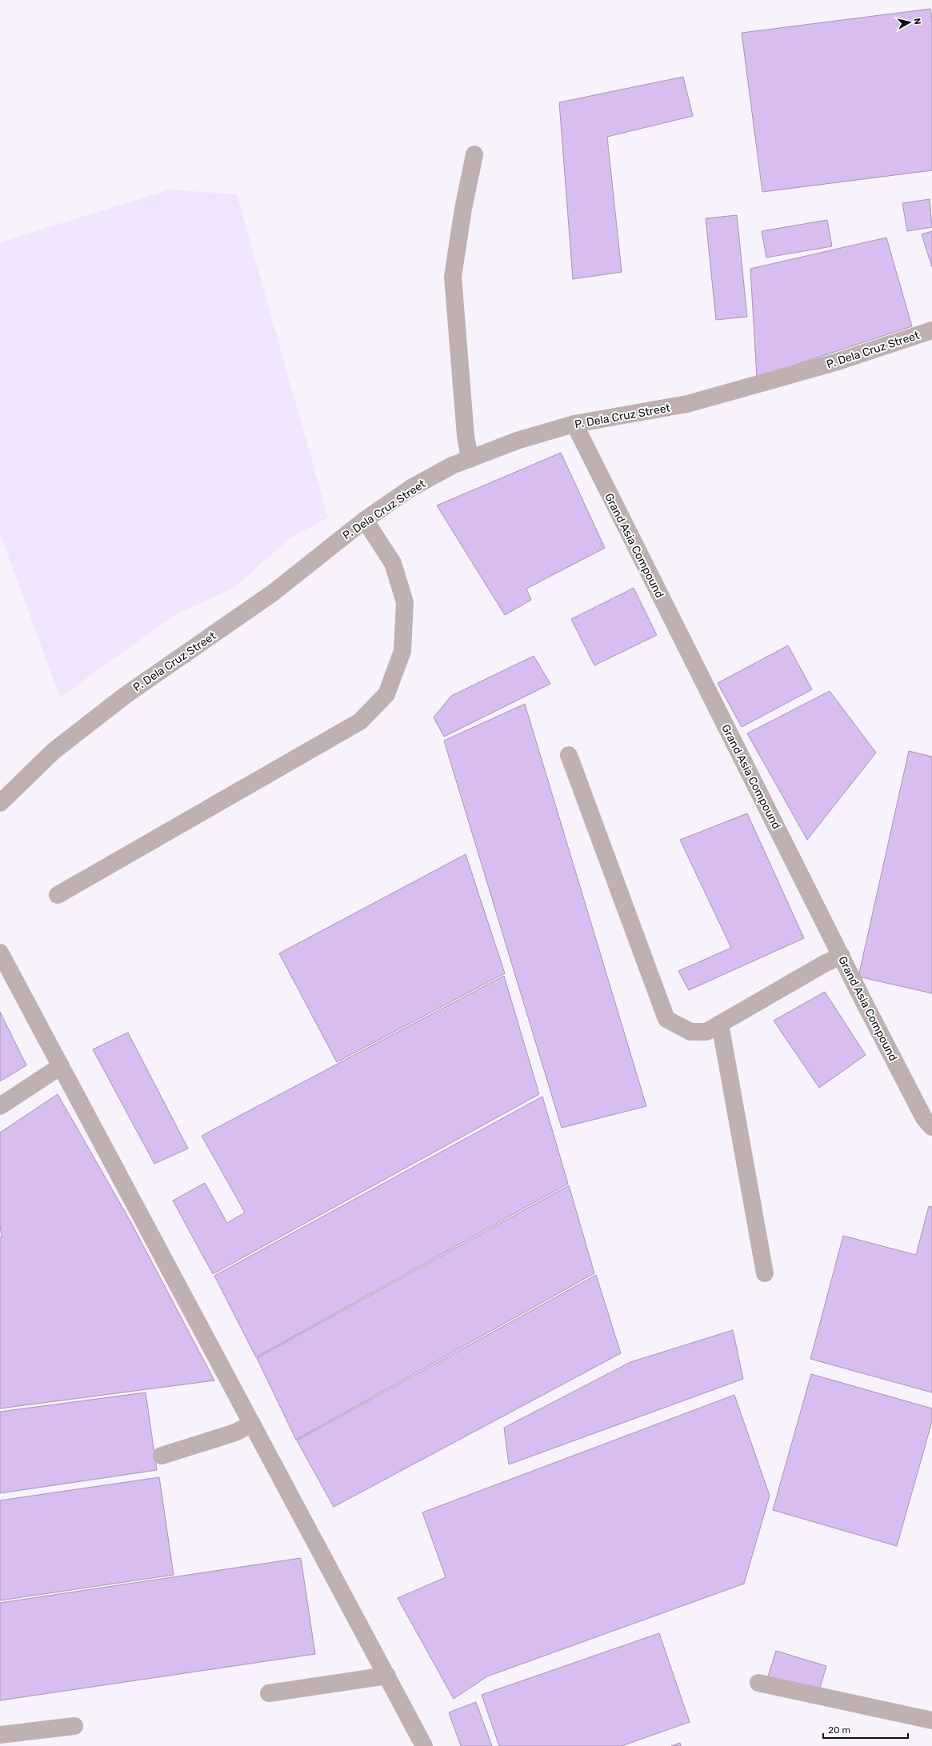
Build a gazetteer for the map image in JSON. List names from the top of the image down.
{
  "streets": {
    "street": ["P. Dela Cruz Street", "Grand Asia Compound"]
  },
  "crossings": [
    ["P. Dela Cruz Street", "Grand Asia Compound"]
  ],
  "scale_bar": "20 m",
  "north": "right"
}
